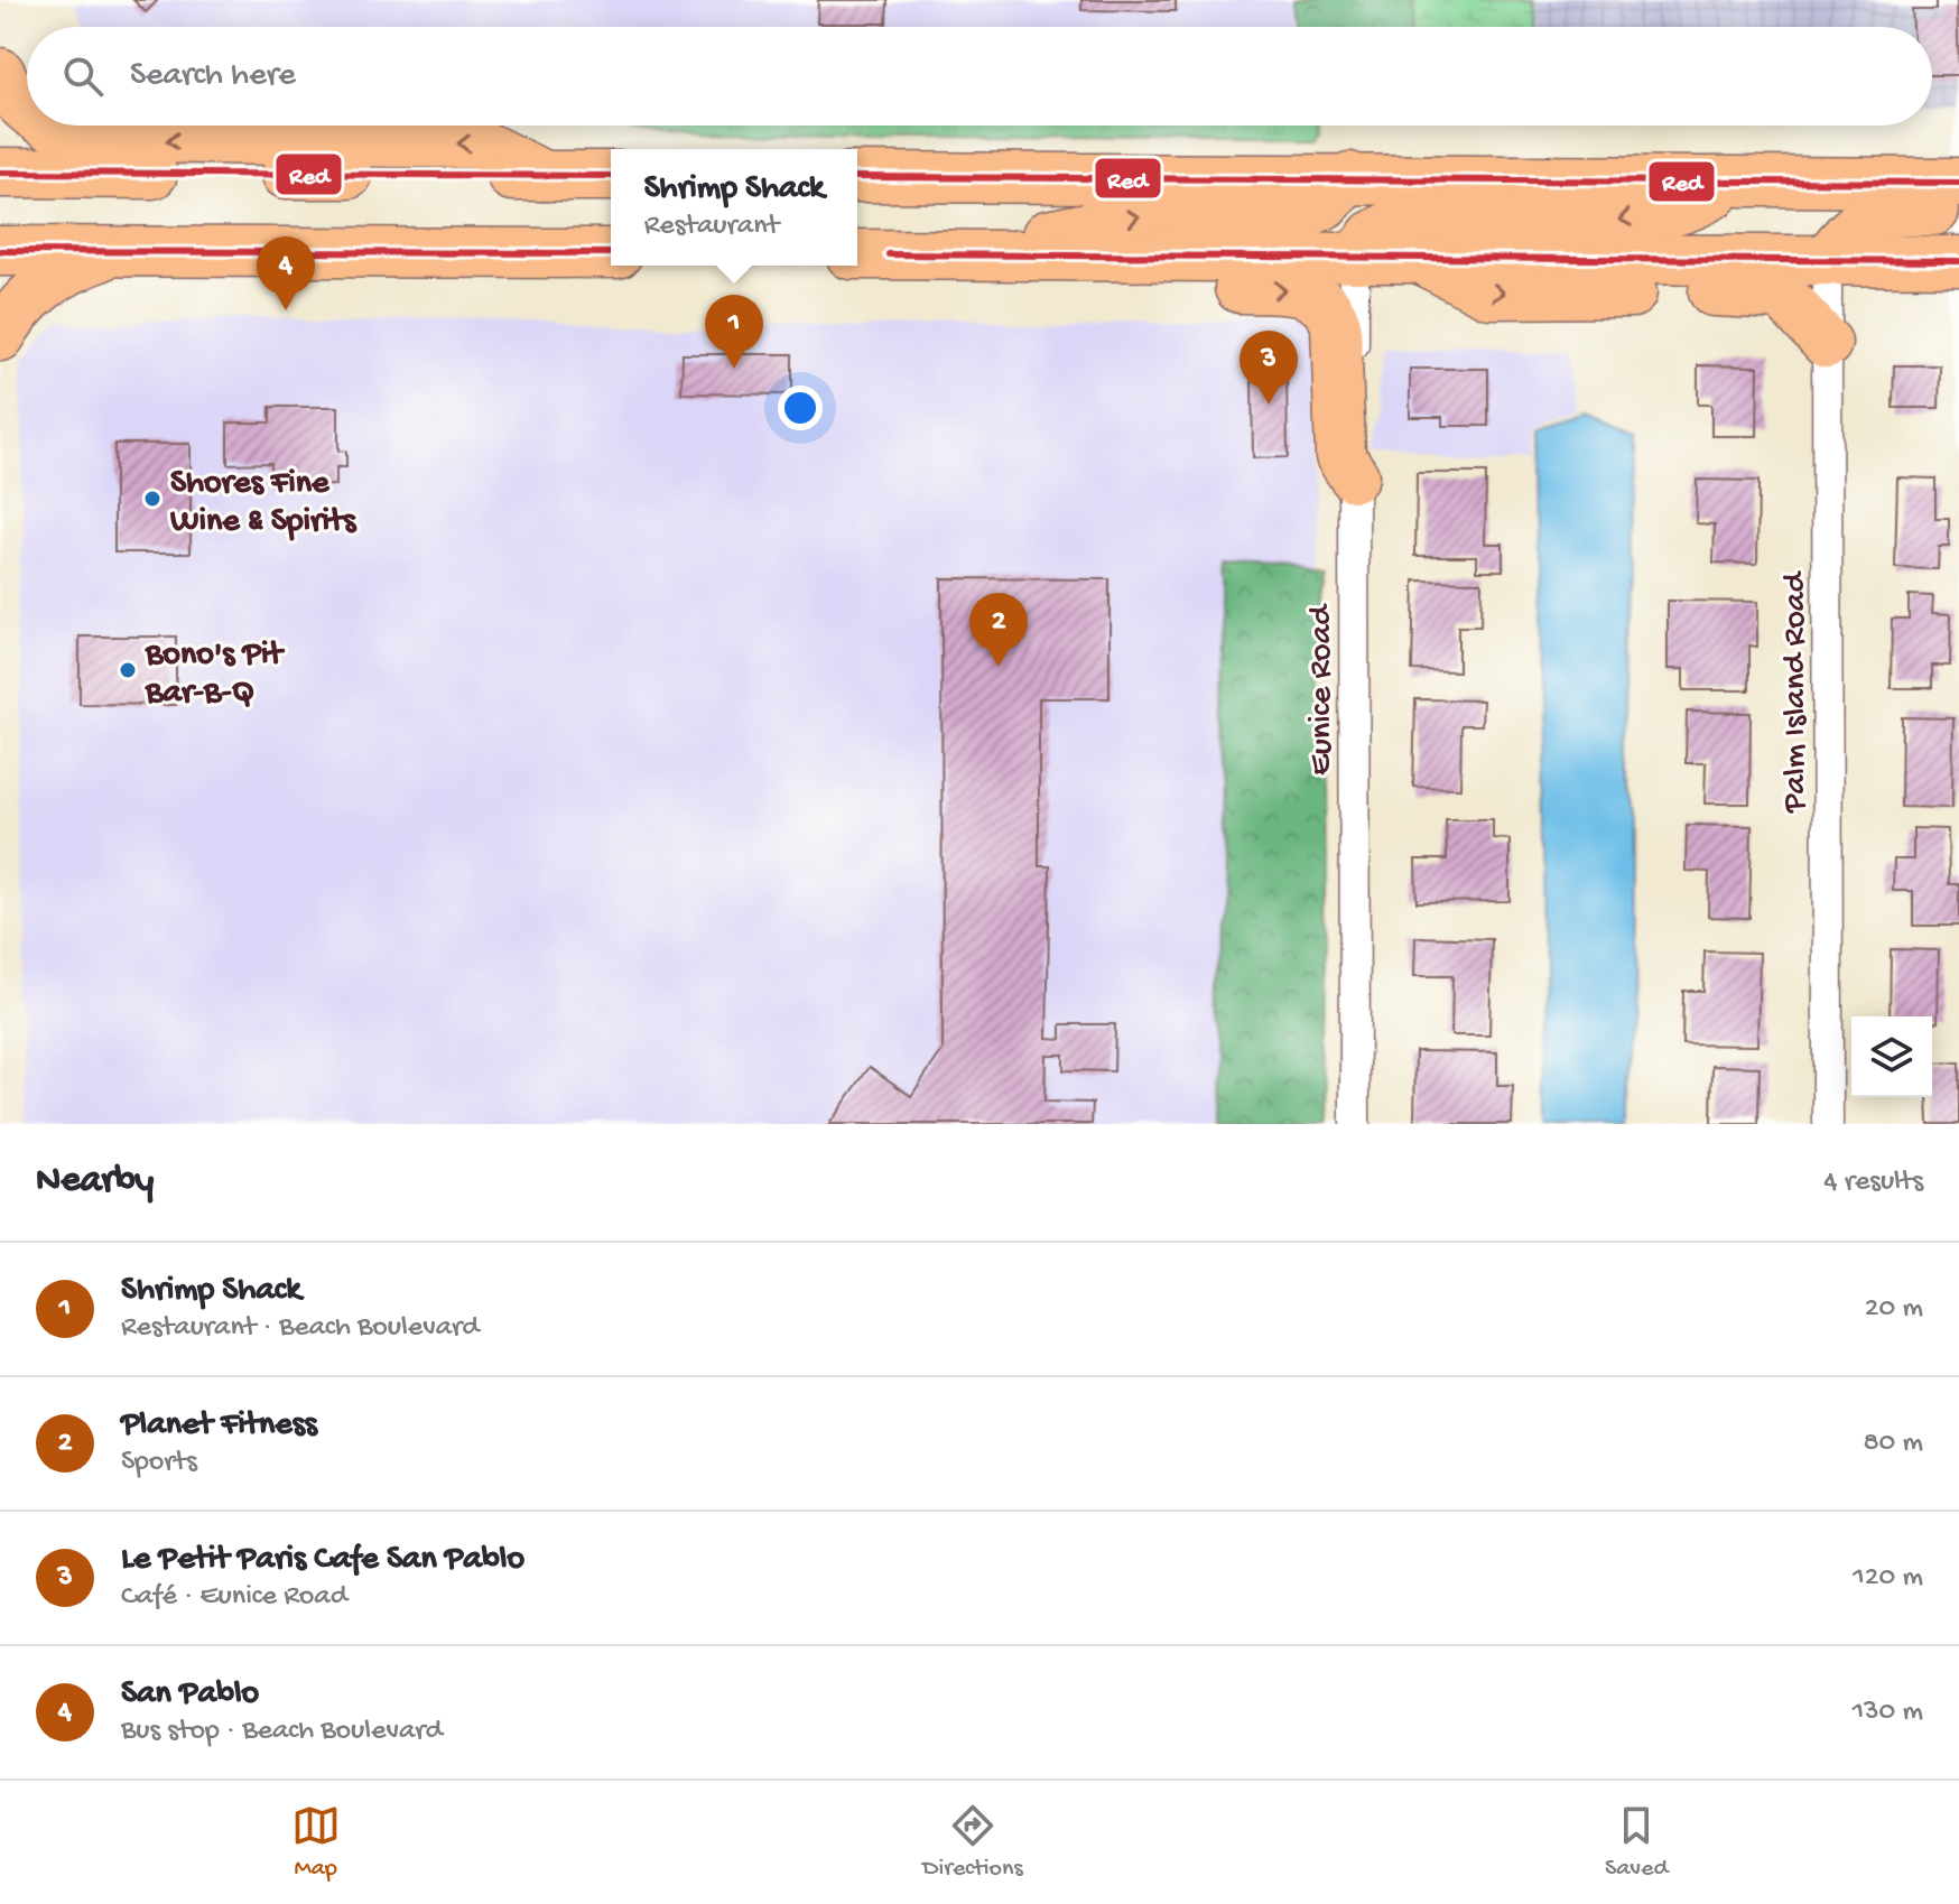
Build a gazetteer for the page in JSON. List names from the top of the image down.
{
  "streets": {
    "street": ["Eunice Road", "Palm Island Road"]
  },
  "places": ["Shores Fine Wine & Spirits", "Bono's Pit Bar-B-Q"],
  "lines": ["transit line Red"],
  "page": {
    "search": "Search here",
    "popup": ["Shrimp Shack", "Restaurant"],
    "pins": [
      "4",
      "1",
      "3",
      "2"
    ],
    "heading": ["Nearby", "4 results"],
    "list": [
      {
        "mark": "1",
        "name": "Shrimp Shack",
        "note": "Restaurant · Beach Boulevard",
        "value": "20 m"
      },
      {
        "mark": "2",
        "name": "Planet Fitness",
        "note": "Sports",
        "value": "80 m"
      },
      {
        "mark": "3",
        "name": "Le Petit Paris Cafe San Pablo",
        "note": "Café · Eunice Road",
        "value": "120 m"
      },
      {
        "mark": "4",
        "name": "San Pablo",
        "note": "Bus stop · Beach Boulevard",
        "value": "130 m"
      }
    ],
    "nav": ["Map", "Directions", "Saved"]
  }
}
